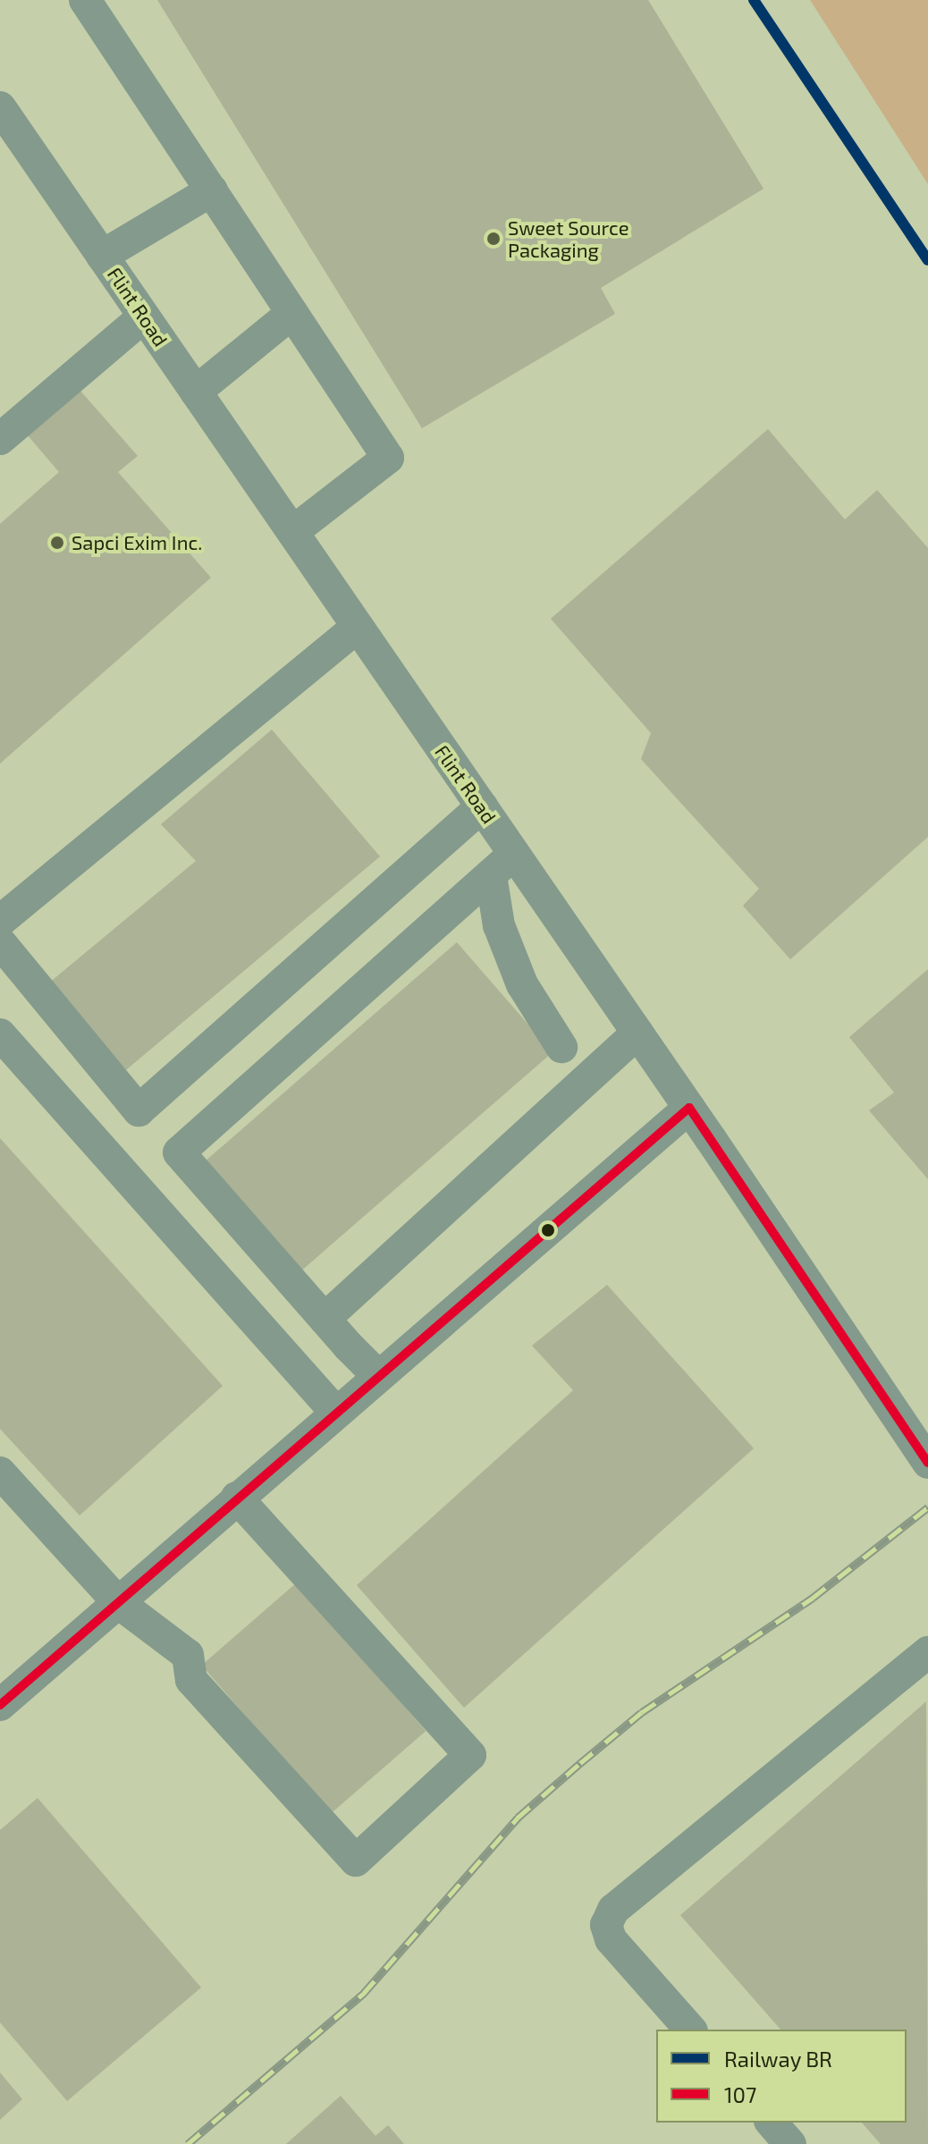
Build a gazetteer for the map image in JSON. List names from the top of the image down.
{
  "streets": {
    "street": ["Flint Road"]
  },
  "places": ["Sweet Source Packaging", "Sapci Exim Inc."],
  "lines": ["rail line BR", "transit line 107"],
  "legend": ["Railway BR", "107"]
}
